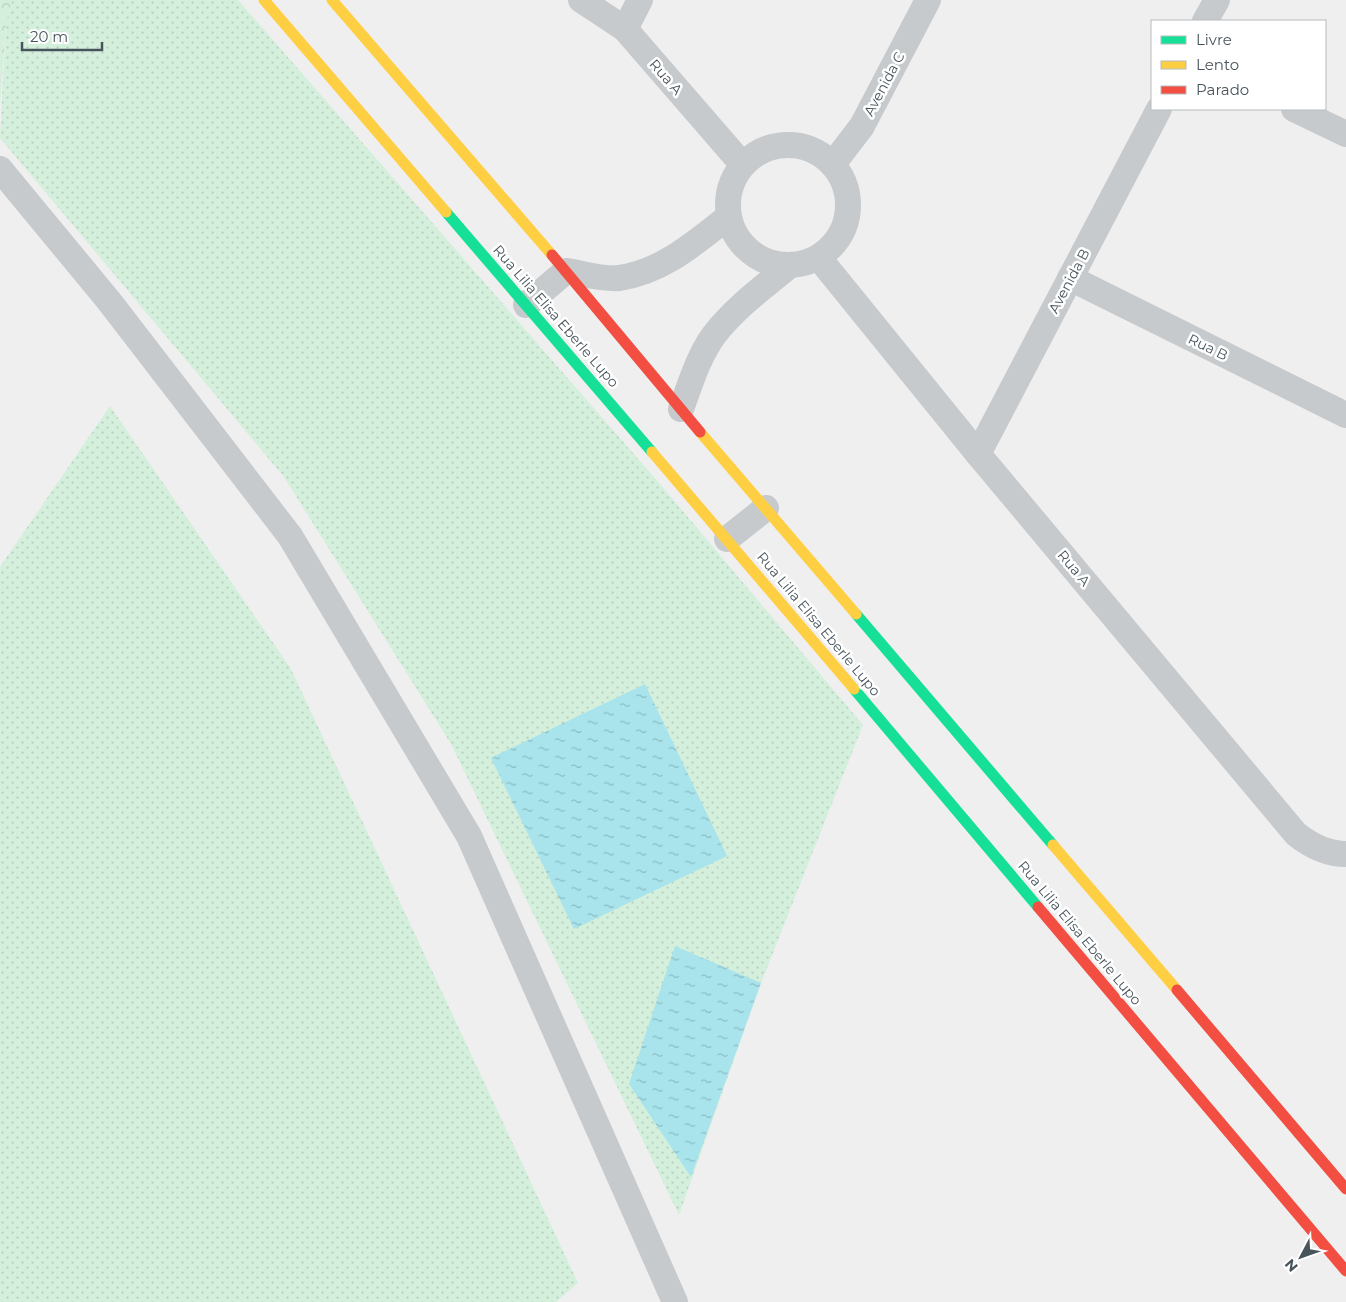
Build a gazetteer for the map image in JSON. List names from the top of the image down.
{
  "streets": {
    "street": [
      "Rua A",
      "Avenida C",
      "Avenida B",
      "Rua Lilia Elisa Eberle Lupo",
      "Rua B"
    ]
  },
  "crossings": [
    ["Rua A", "Avenida C"],
    ["Rua A", "Avenida B"],
    ["Avenida B", "Rua B"]
  ],
  "legend": ["Livre", "Lento", "Parado"],
  "scale_bar": "20 m",
  "north": "bottom left"
}
